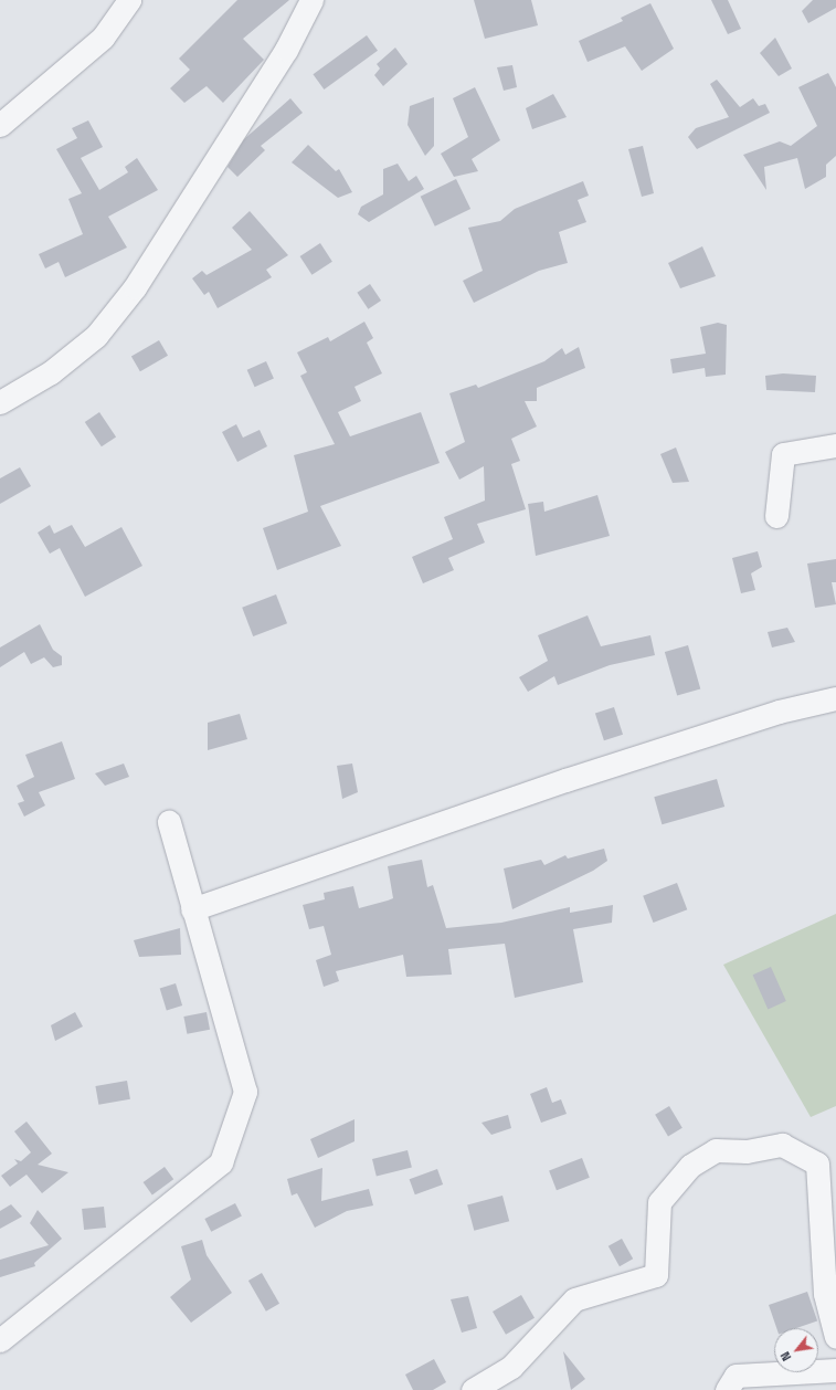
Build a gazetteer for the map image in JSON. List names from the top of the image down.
{
  "north": "bottom left"
}
